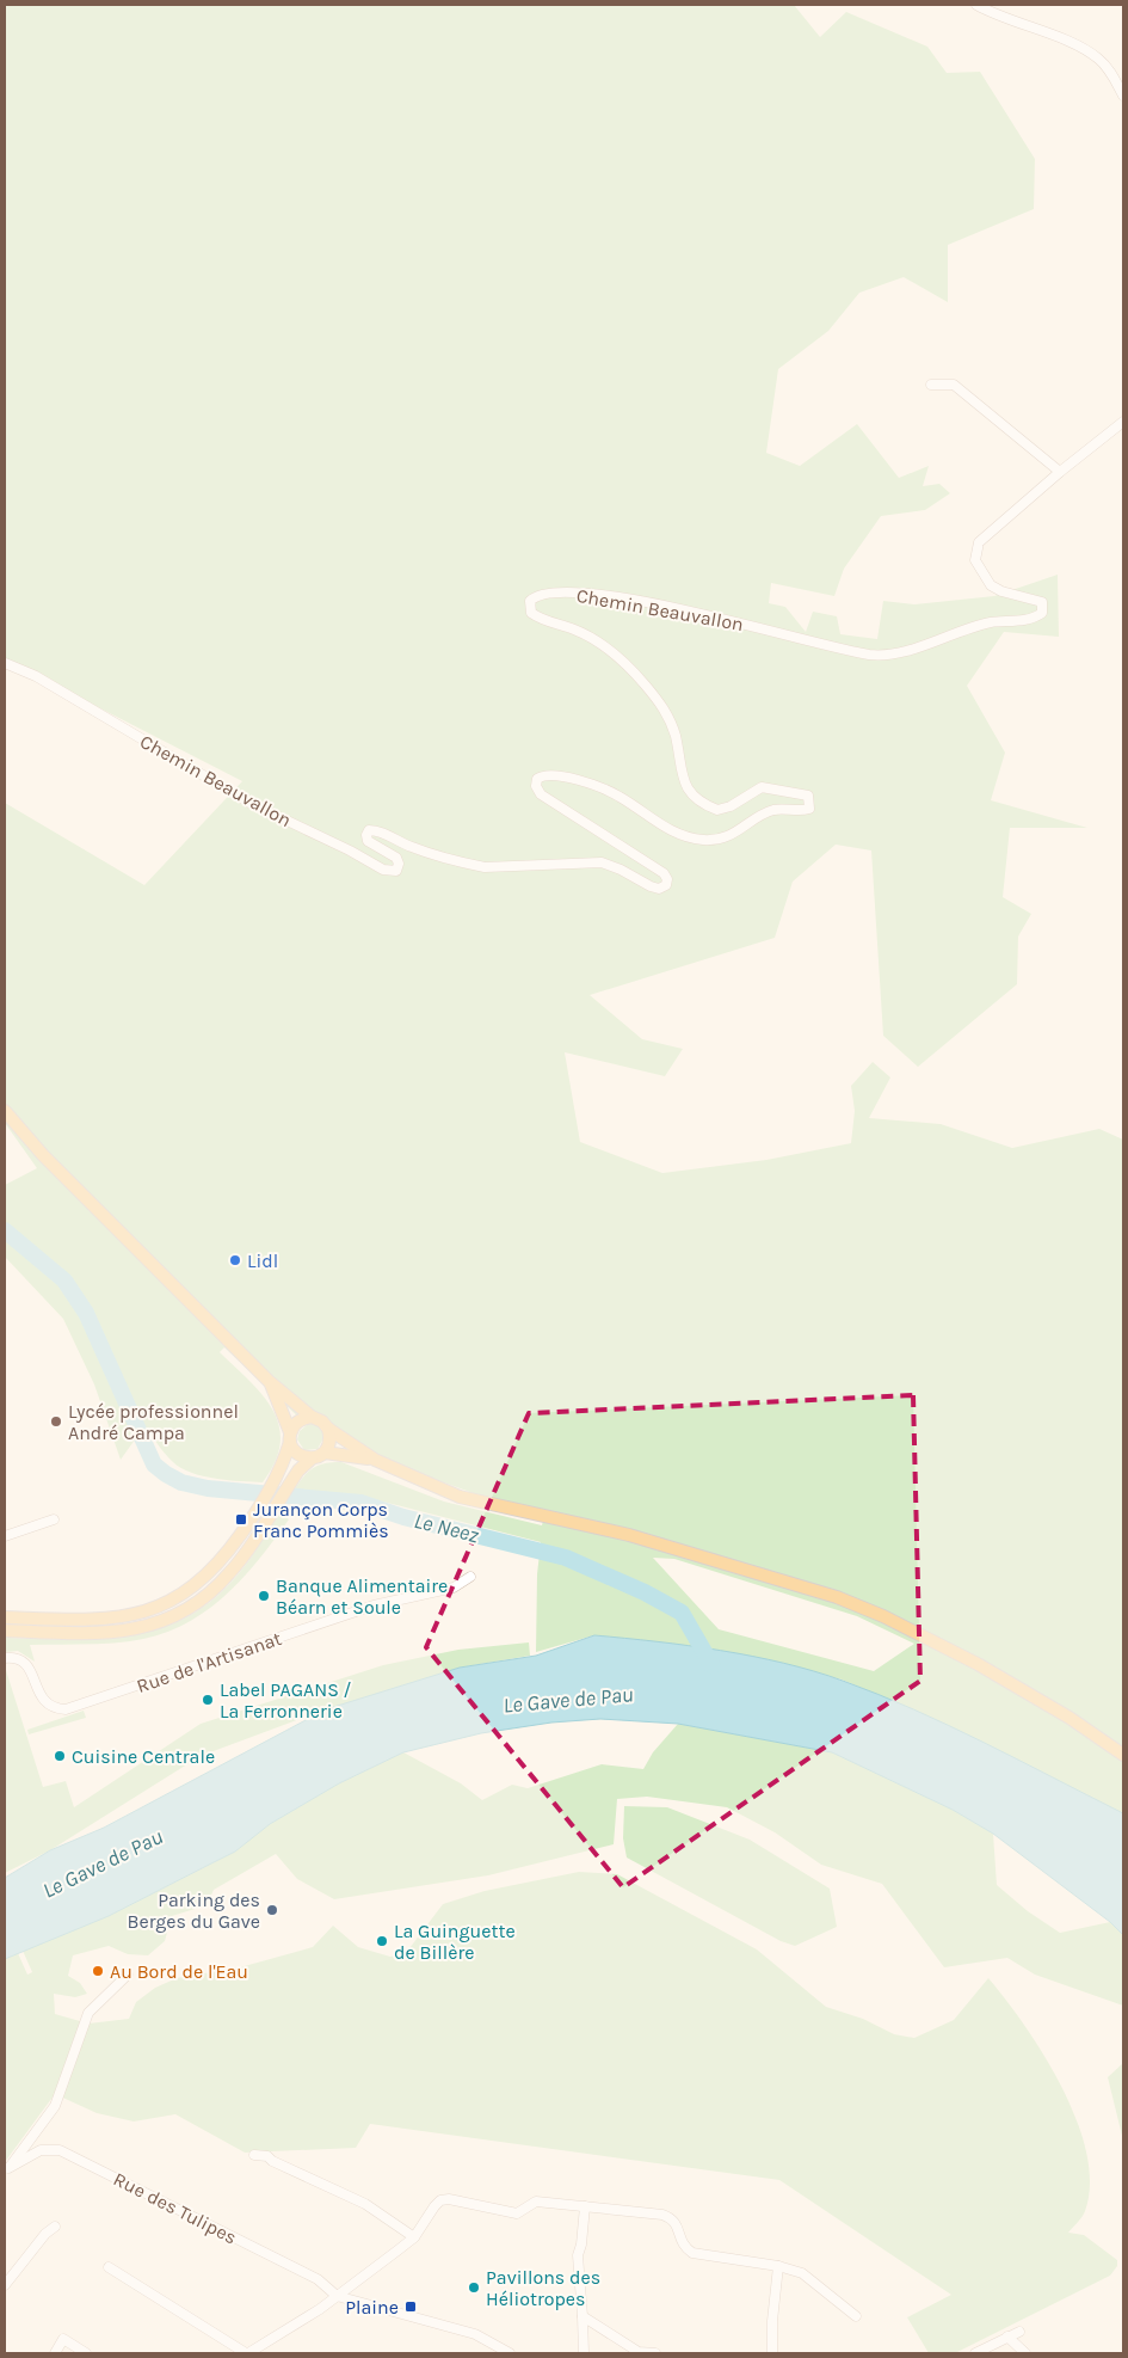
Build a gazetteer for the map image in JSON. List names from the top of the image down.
{
  "streets": {
    "street": ["Chemin Beauvallon", "Rue de l'Artisanat", "Rue des Tulipes"]
  },
  "water": ["Le Neez", "Le Gave de Pau"],
  "places": {
    "other": [
      "Lidl",
      "Lycée professionnel André Campa",
      "Banque Alimentaire Béarn et Soule",
      "Label PAGANS / La Ferronnerie",
      "Cuisine Centrale",
      "Parking des Berges du Gave",
      "La Guinguette de Billère",
      "Au Bord de l'Eau",
      "Pavillons des Héliotropes"
    ],
    "transit": ["Jurançon Corps Franc Pommiès", "Plaine"]
  }
}
